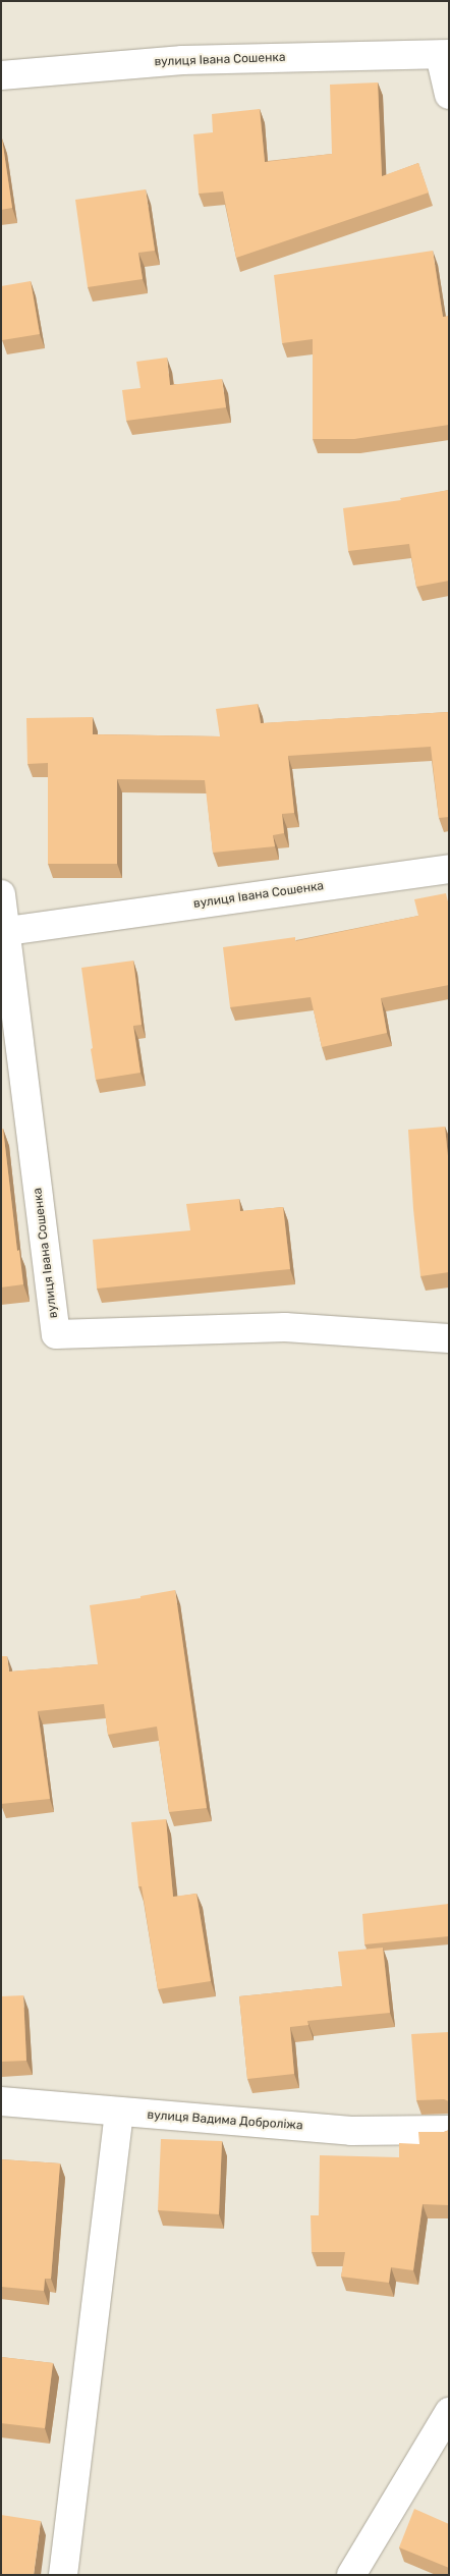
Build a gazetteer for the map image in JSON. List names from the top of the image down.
{
  "streets": {
    "street": ["вулиця Івана Сошенка", "вулиця Вадима Доброліжа"]
  }
}
